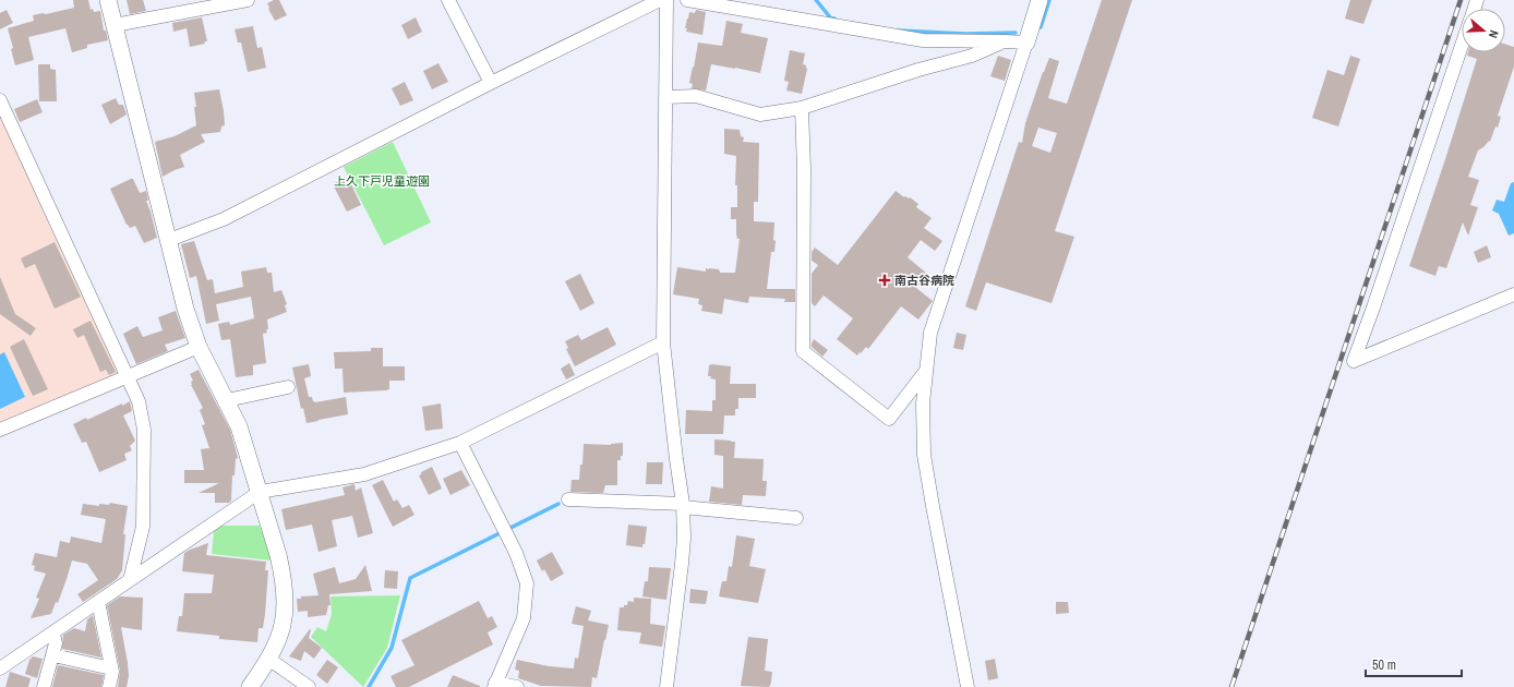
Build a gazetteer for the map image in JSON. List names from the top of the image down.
{
  "parks": ["上久下戸児童遊園"],
  "places": {
    "health": ["南古谷病院"]
  },
  "scale_bar": "50 m",
  "north": "right"
}
